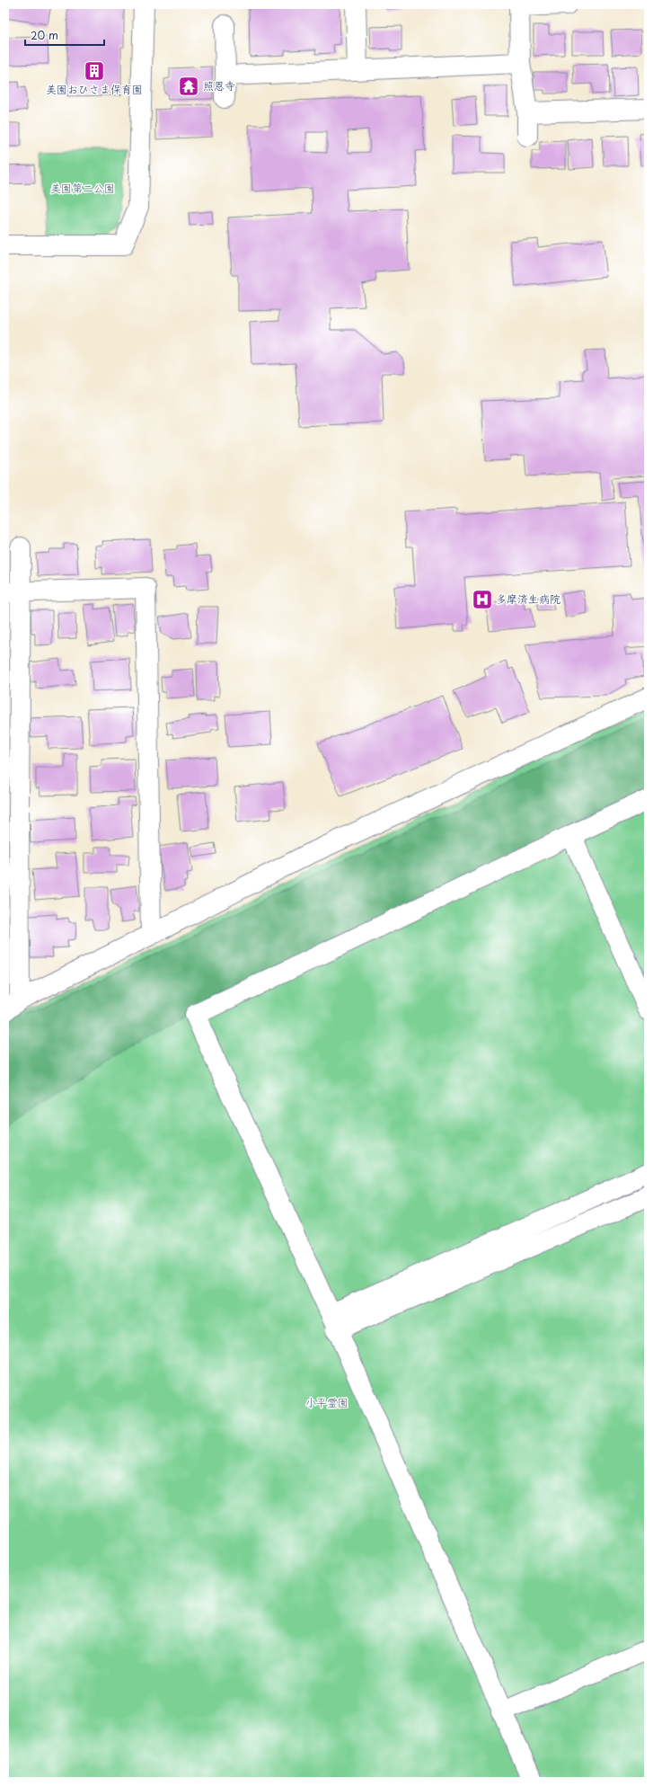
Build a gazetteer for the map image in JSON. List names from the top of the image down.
{
  "parks": ["美園第二公園", "小平霊園"],
  "places": {
    "building": ["美園おひさま保育園"],
    "temple": ["照恩寺"],
    "hospital": ["多摩済生病院"]
  },
  "scale_bar": "20 m"
}
